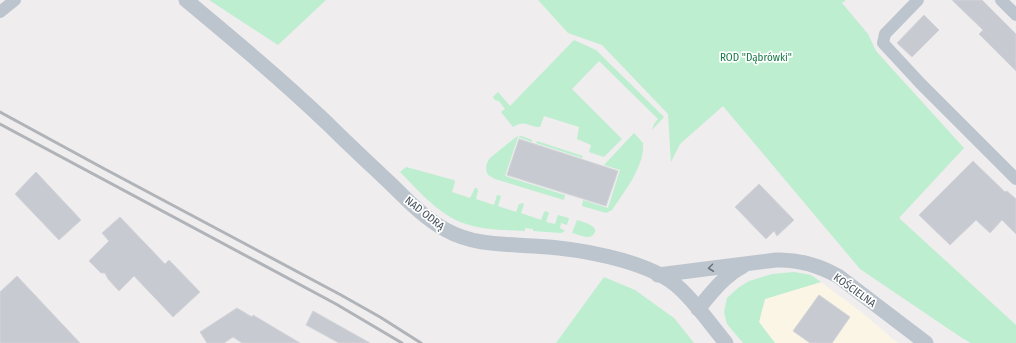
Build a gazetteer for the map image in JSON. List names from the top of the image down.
{
  "streets": {
    "street": ["NAD ODRĄ", "KOŚCIELNA"]
  },
  "crossings": [
    ["NAD ODRĄ", "KOŚCIELNA"]
  ],
  "parks": ["ROD \"Dąbrówki\""]
}
